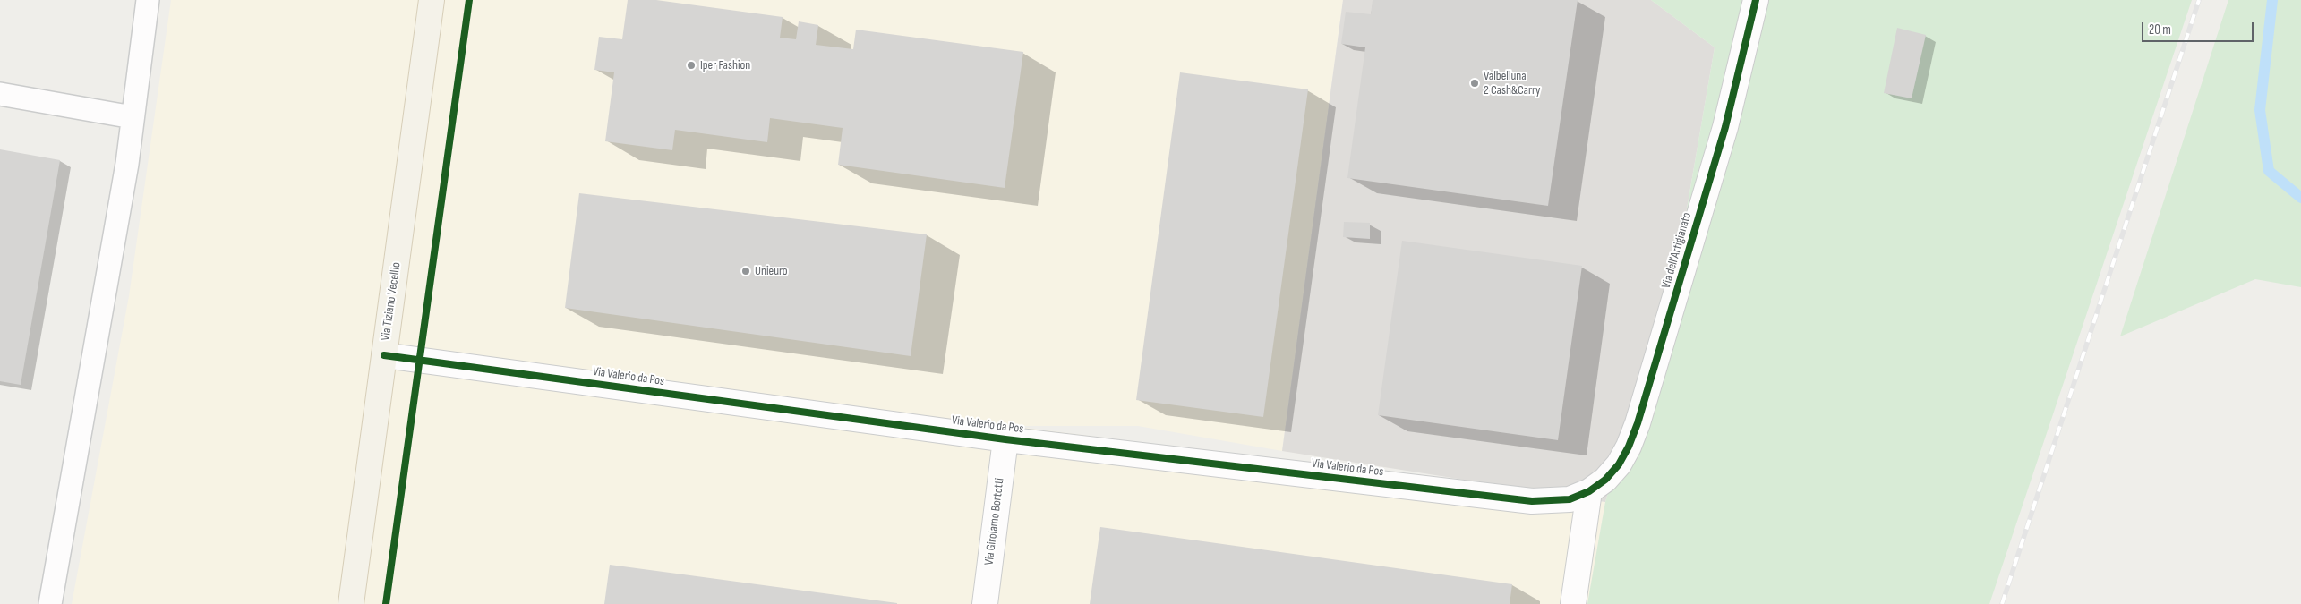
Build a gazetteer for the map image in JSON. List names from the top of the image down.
{
  "streets": {
    "main road": ["Via Tiziano Vecellio"],
    "street": ["Via dell'Artigianato", "Via Valerio da Pos", "Via Girolamo Bortotti"]
  },
  "crossings": [
    ["Via dell'Artigianato", "Via Valerio da Pos"],
    ["Via Tiziano Vecellio", "Via Valerio da Pos"],
    ["Via Valerio da Pos", "Via Girolamo Bortotti"]
  ],
  "places": ["Iper Fashion", "Valbelluna 2 Cash&Carry", "Unieuro"],
  "scale_bar": "20 m"
}
